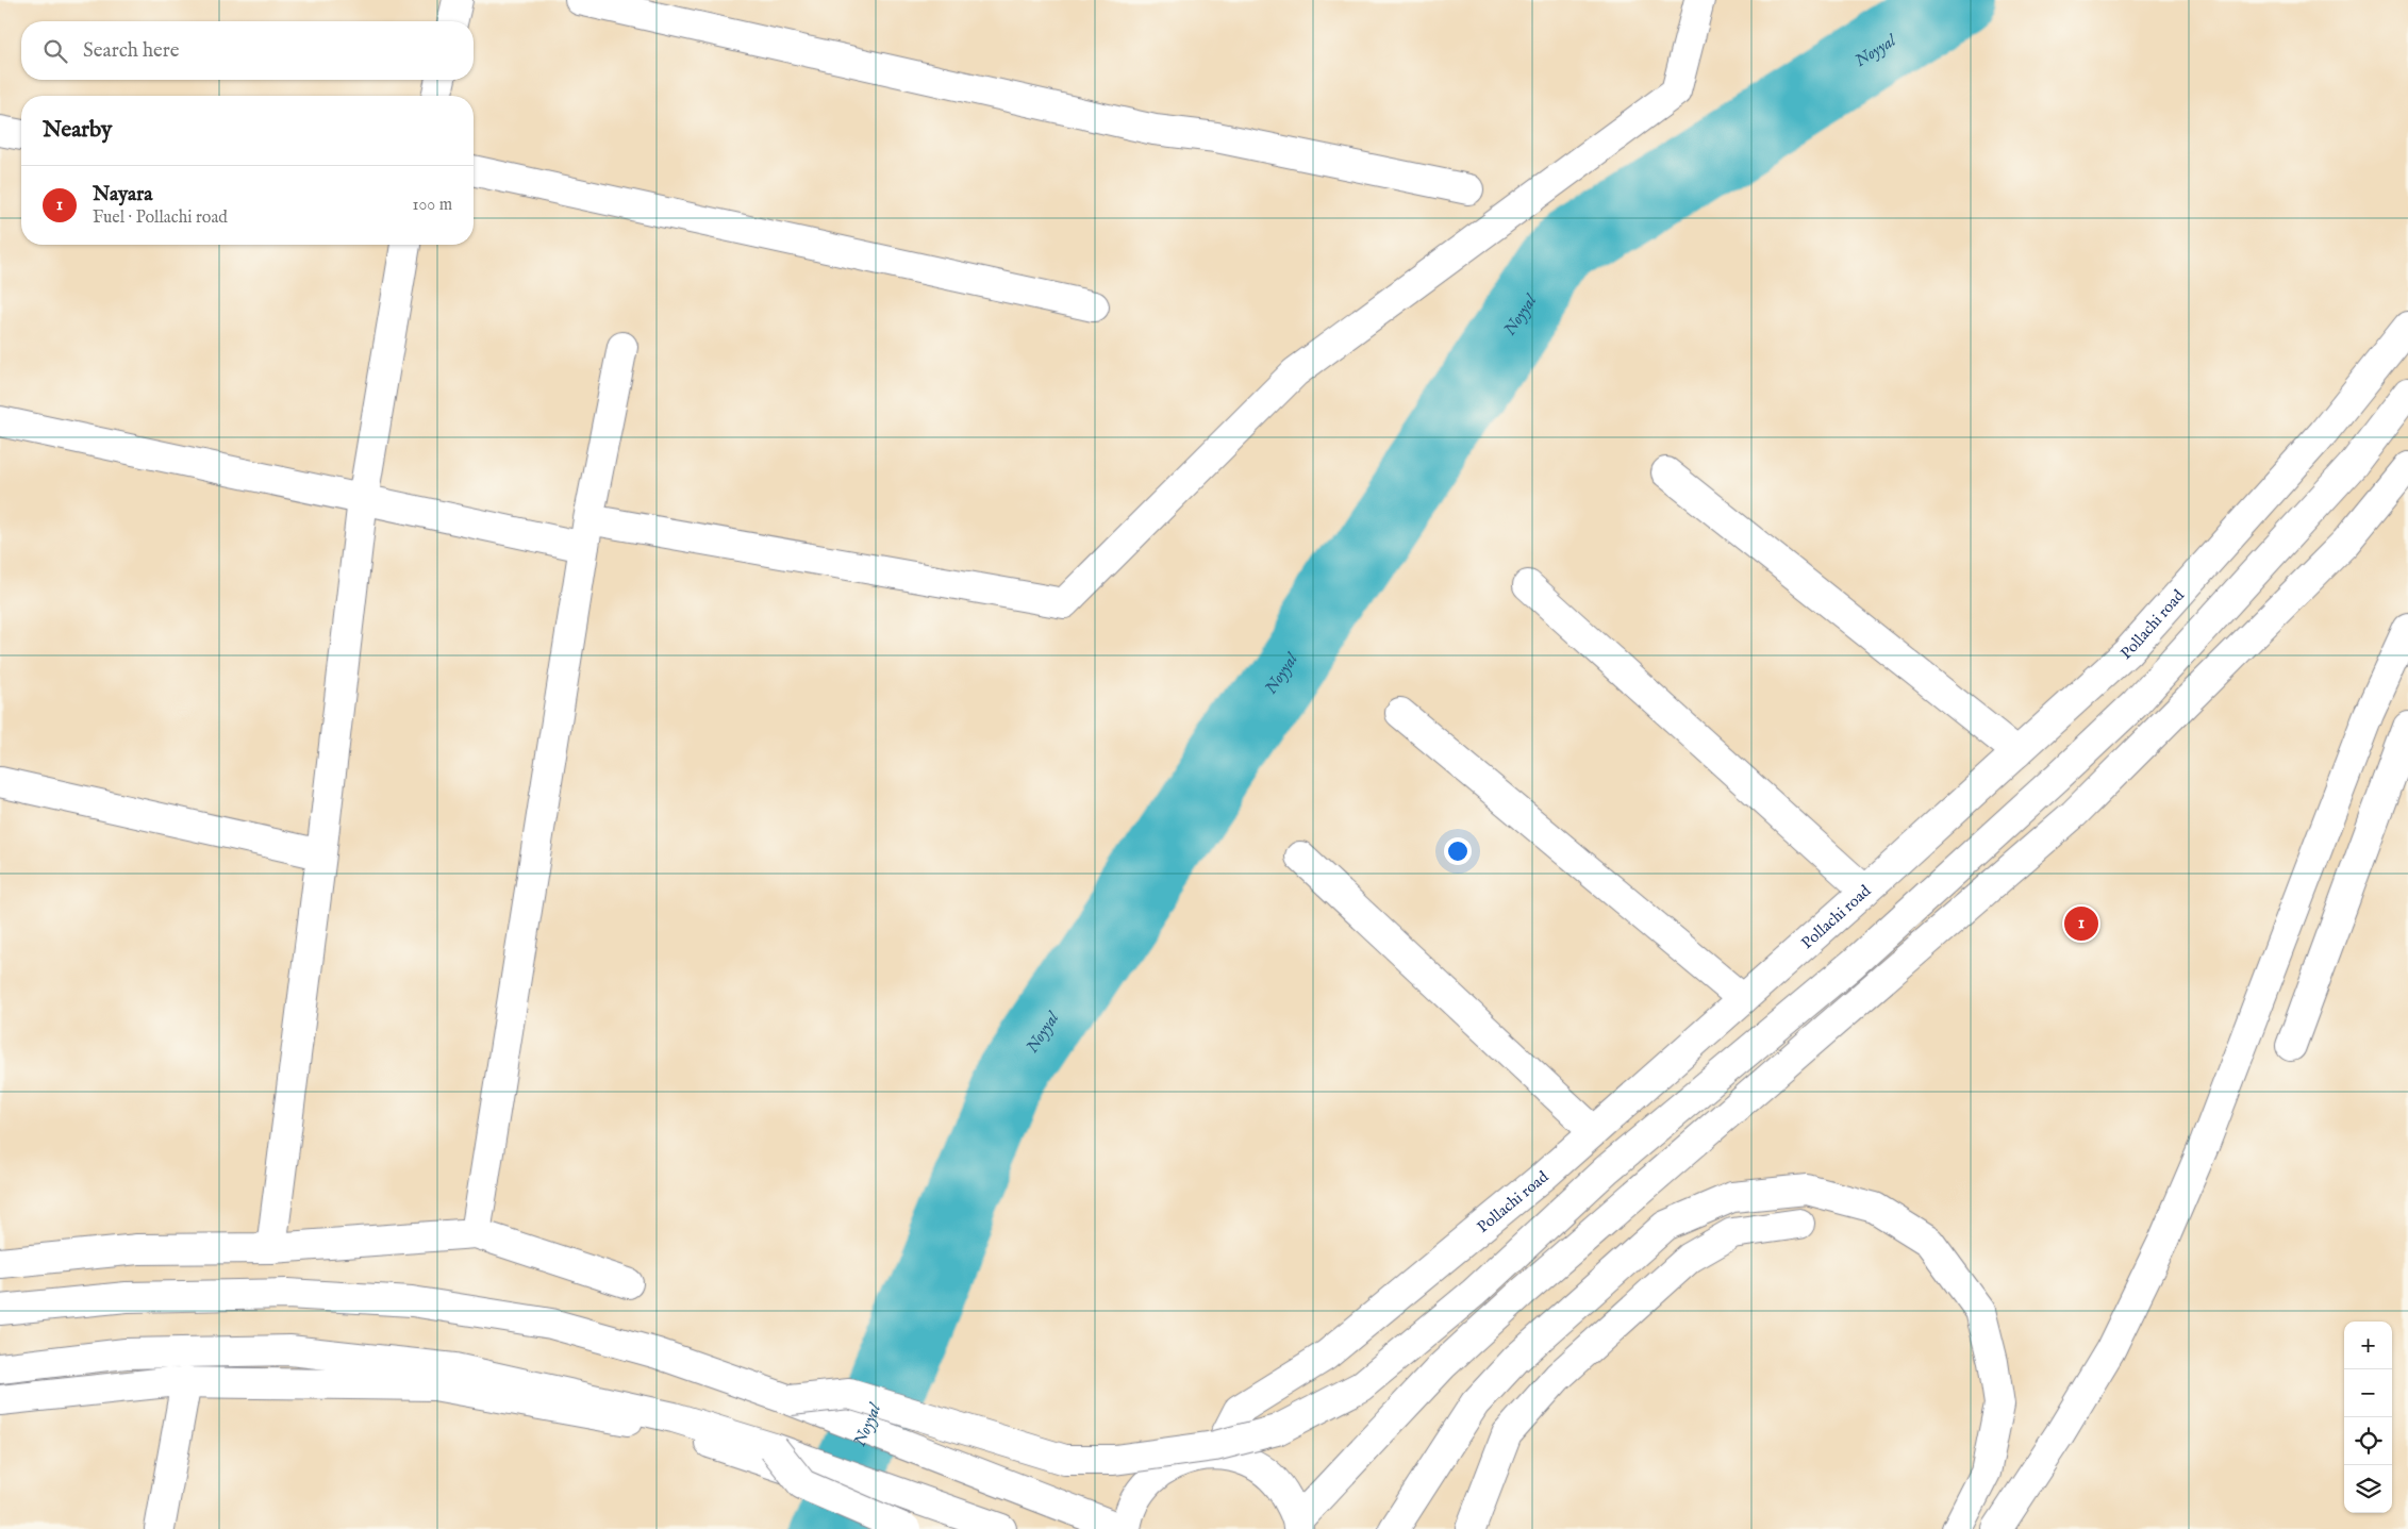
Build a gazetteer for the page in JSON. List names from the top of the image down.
{
  "streets": {
    "main road": ["Pollachi road"]
  },
  "water": ["Noyyal"],
  "page": {
    "search": "Search here",
    "heading": "Nearby",
    "list": [
      {
        "mark": "1",
        "name": "Nayara",
        "note": "Fuel · Pollachi road",
        "value": "100 m"
      }
    ],
    "pins": "1",
    "map_buttons": ["+", "−"]
  }
}
